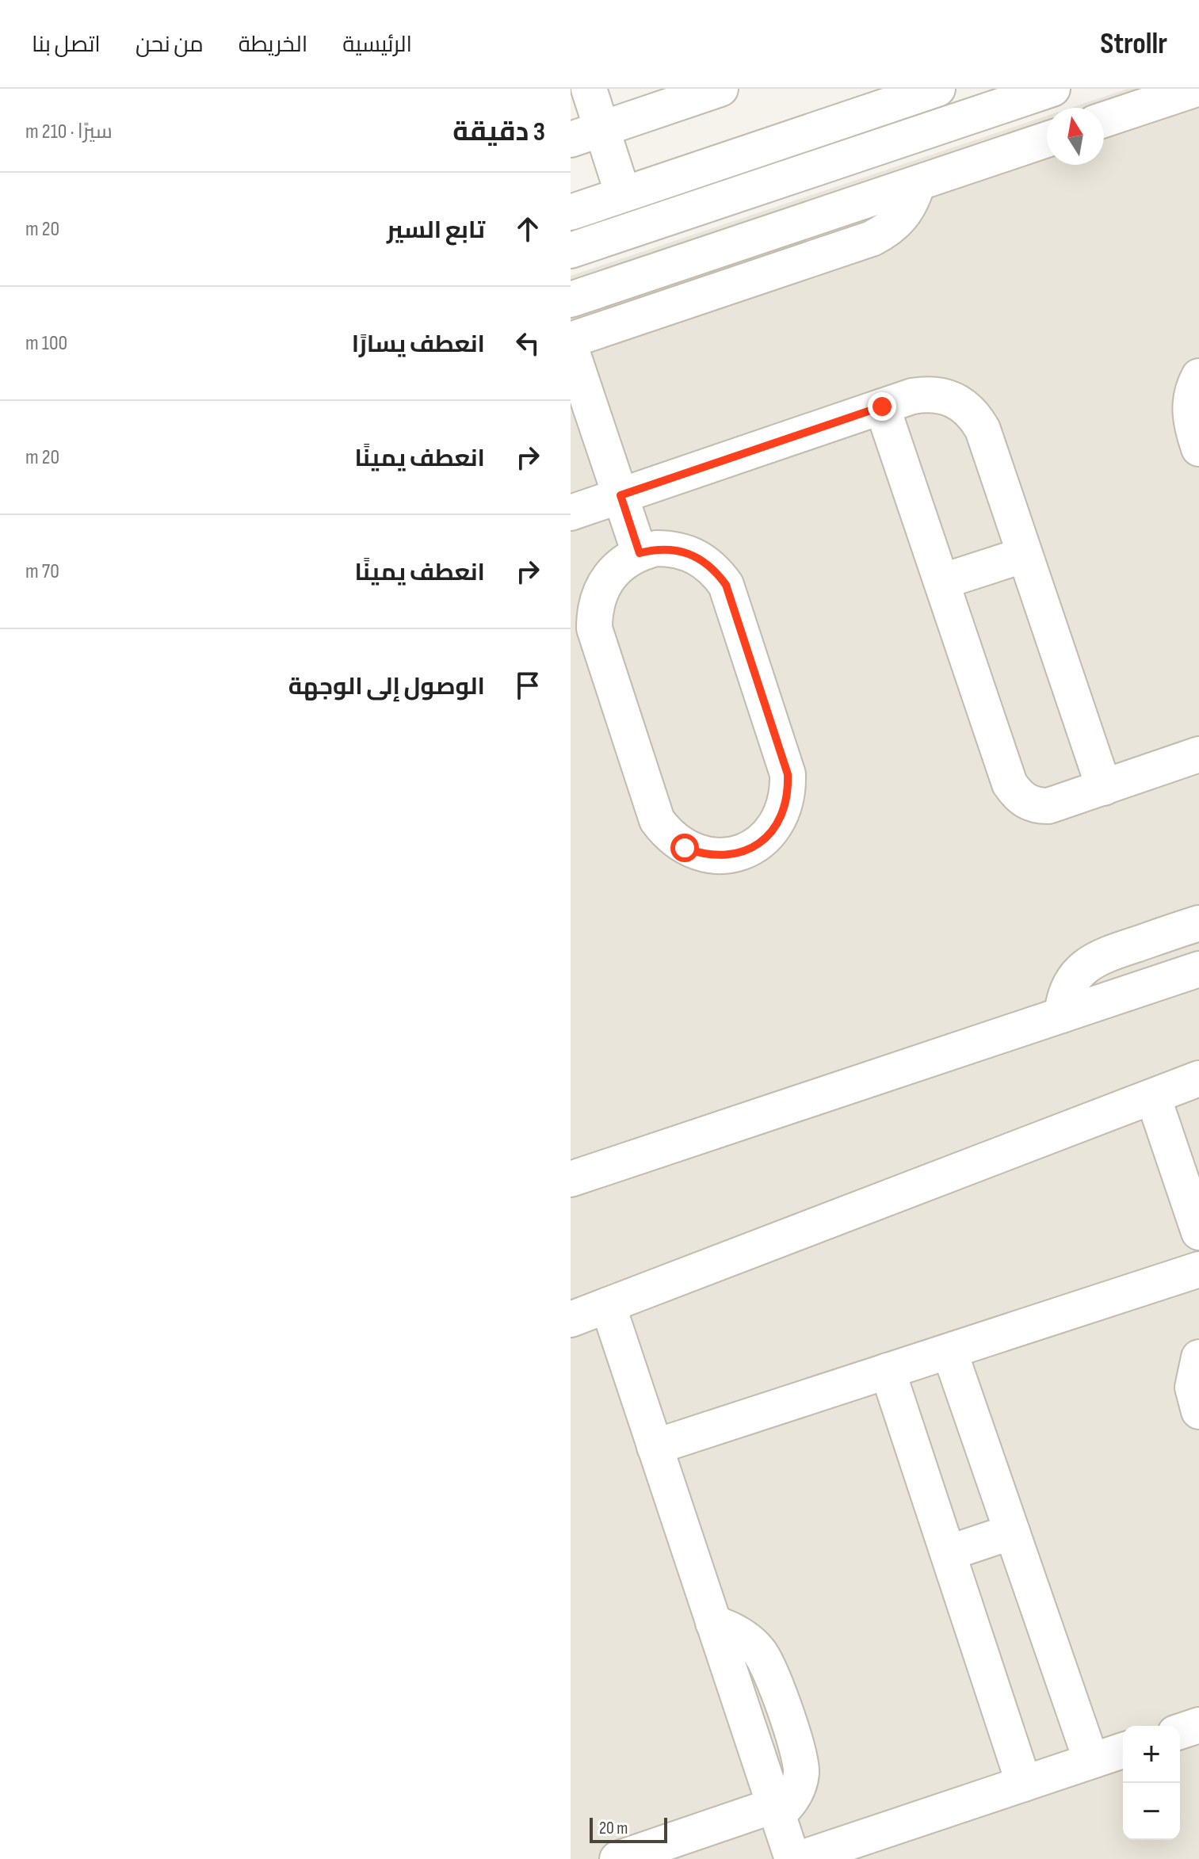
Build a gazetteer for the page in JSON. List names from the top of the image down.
{
  "scale_bar": "20 m",
  "north": "top",
  "page": {
    "header": "Strollr",
    "nav": [
      "الرئيسية",
      "الخريطة",
      "من نحن",
      "اتصل بنا"
    ],
    "heading": ["3 دقيقة", "سيرًا · 210 m"],
    "list": [
      ["تابع السير", "20 m"],
      ["انعطف يسارًا", "100 m"],
      ["انعطف يمينًا", "20 m"],
      ["انعطف يمينًا", "70 m"],
      "الوصول إلى الوجهة"
    ],
    "map_buttons": ["+", "−"],
    "scale": "20 m"
  }
}
